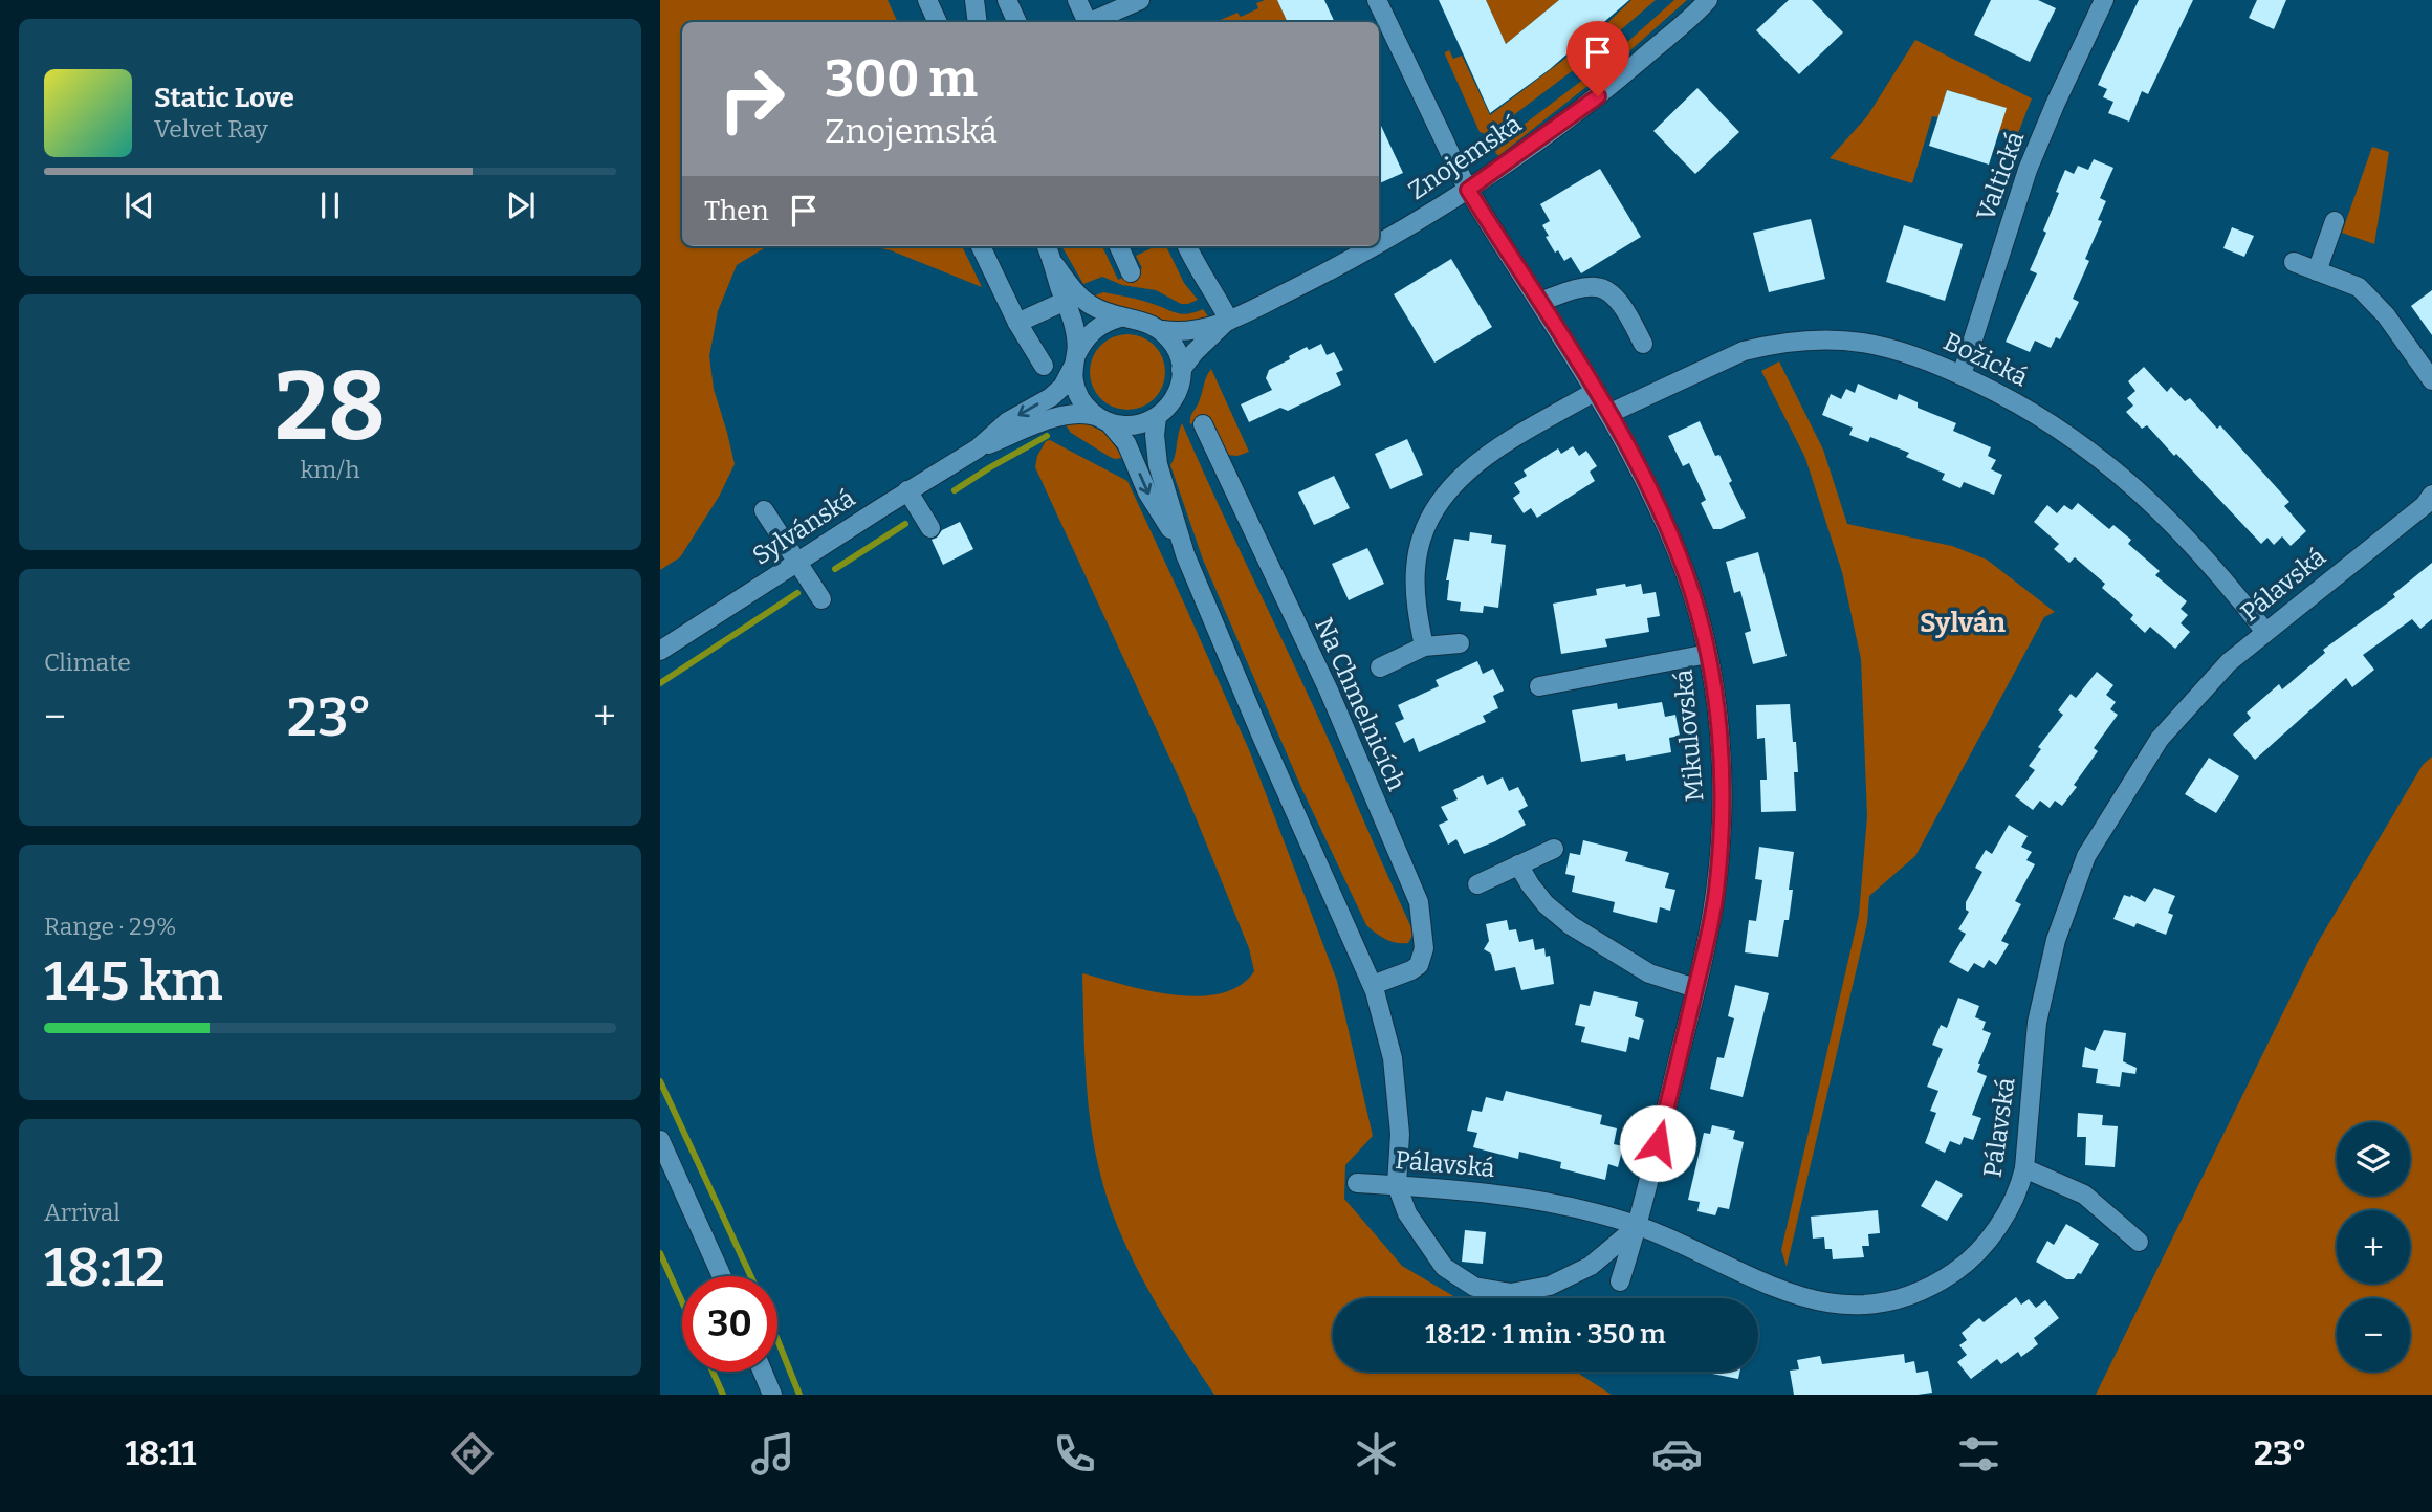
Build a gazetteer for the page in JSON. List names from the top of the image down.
{
  "streets": {
    "street": [
      "Znojemská",
      "Valtická",
      "Božická",
      "Sylvánská",
      "Pálavská",
      "Na Chmelnicích",
      "Mikulovská"
    ]
  },
  "crossings": [
    ["Znojemská", "Sylvánská"],
    ["Znojemská", "Mikulovská"],
    ["Valtická", "Božická"],
    ["Božická", "Pálavská"],
    ["Božická", "Mikulovská"],
    ["Pálavská", "Mikulovská"]
  ],
  "districts": ["Sylván"],
  "page": {
    "turn": ["300 m", "Znojemská"],
    "song": ["Static Love", "Velvet Ray"],
    "then": "Then",
    "tile": [
      ["28", "km/h"],
      "Climate",
      ["Range · 29%", "145 km"],
      ["Arrival", "18:12"]
    ],
    "heat": ["−", "23°", "+"],
    "map_buttons": ["+", "−"],
    "limit": "30",
    "trip": "18:12 · 1 min · 350 m",
    "tabs": ["18:11", "23°"]
  }
}
